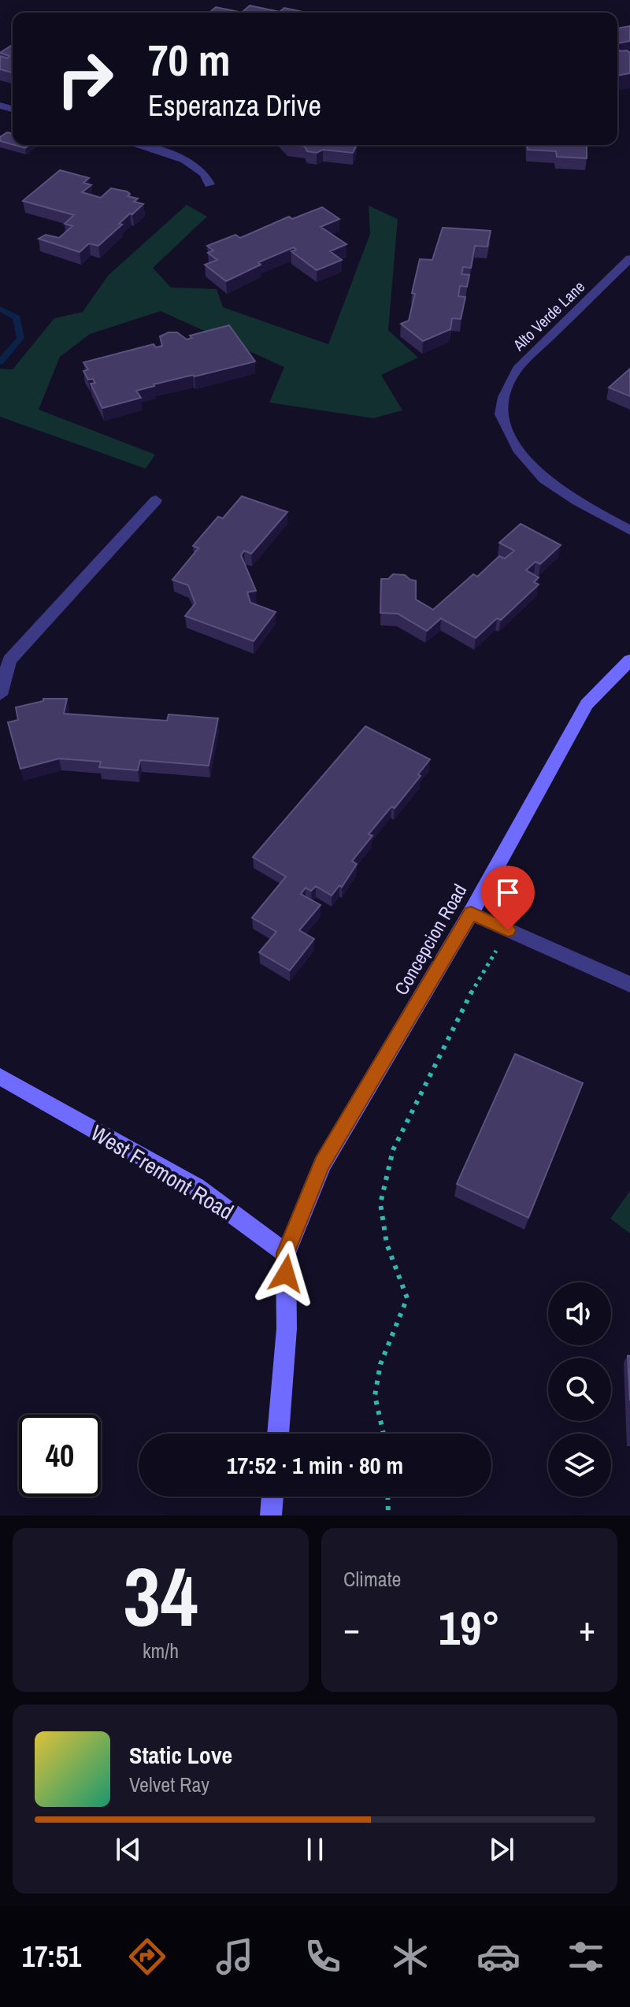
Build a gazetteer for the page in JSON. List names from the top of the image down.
{
  "streets": {
    "street": ["Alto Verde Lane", "Concepcion Road", "West Fremont Road"]
  },
  "crossings": [
    ["Concepcion Road", "West Fremont Road"]
  ],
  "page": {
    "turn": ["70 m", "Esperanza Drive"],
    "limit": "40",
    "trip": "17:52 · 1 min · 80 m",
    "tile": [
      ["34", "km/h"],
      "Climate"
    ],
    "heat": ["−", "19°", "+"],
    "song": ["Static Love", "Velvet Ray"],
    "tabs": "17:51"
  }
}
